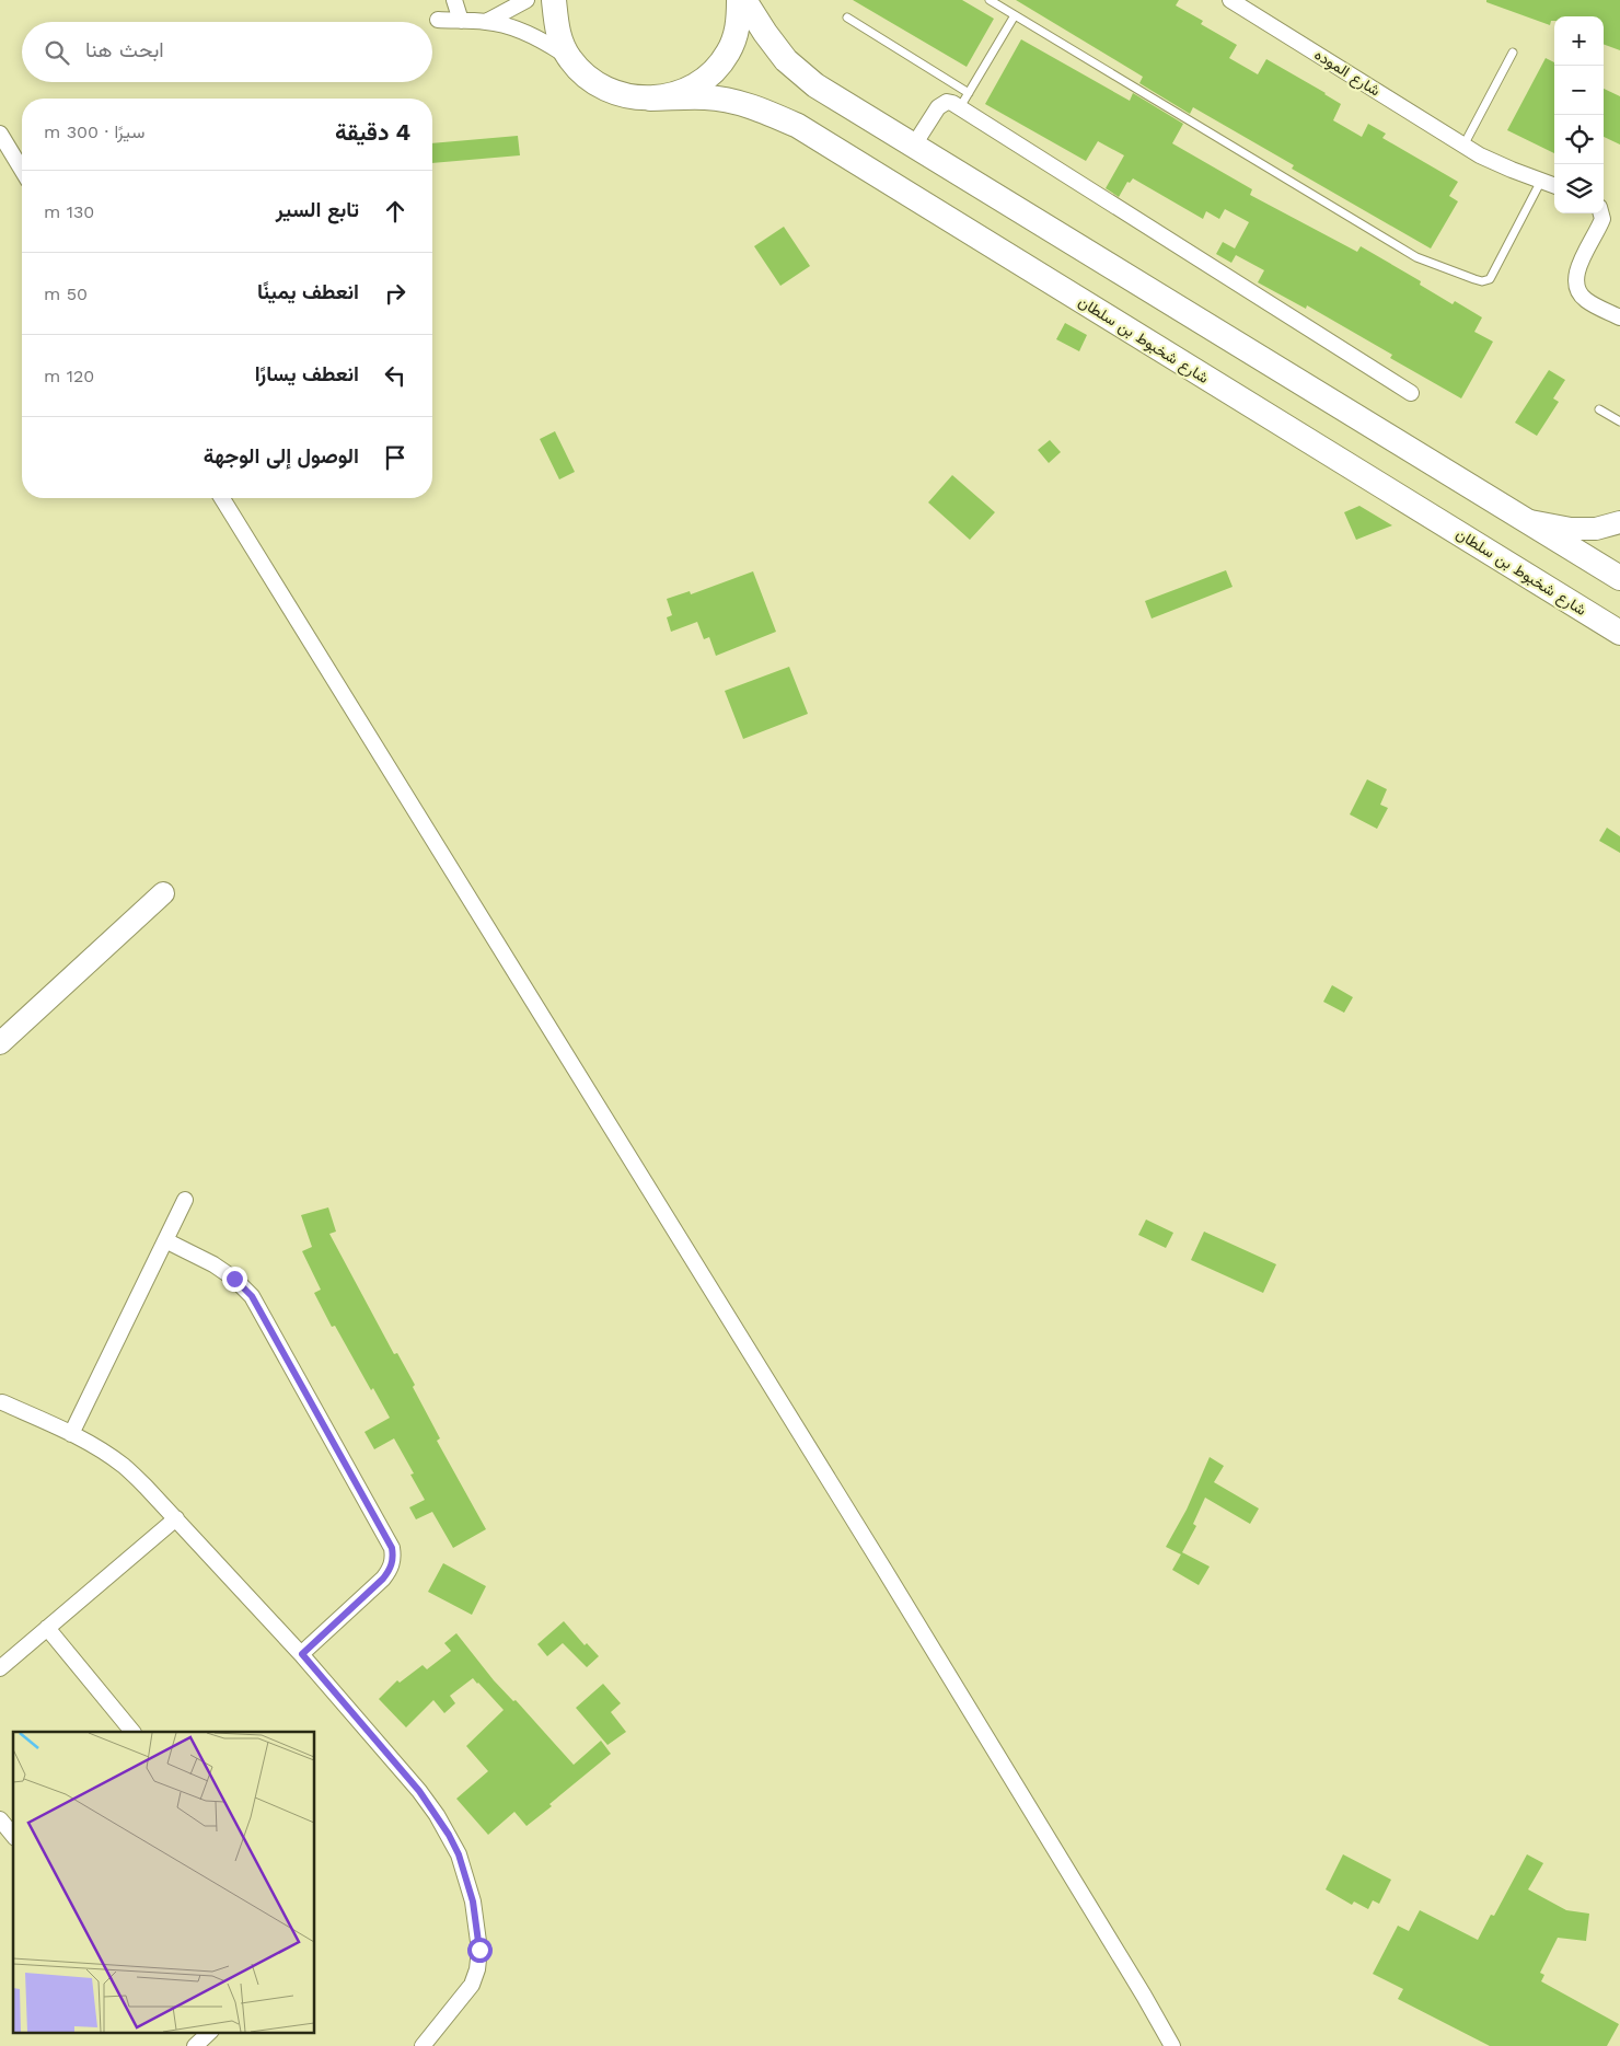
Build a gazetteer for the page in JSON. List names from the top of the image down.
{
  "streets": {
    "main road": ["شارع شخبوط بن سلطان"],
    "street": ["شارع الموده"]
  },
  "page": {
    "map_buttons": ["+", "−"],
    "search": "ابحث هنا",
    "heading": ["4 دقيقة", "سيرًا · 300 m"],
    "list": [
      ["تابع السير", "130 m"],
      ["انعطف يمينًا", "50 m"],
      ["انعطف يسارًا", "120 m"],
      "الوصول إلى الوجهة"
    ]
  }
}
